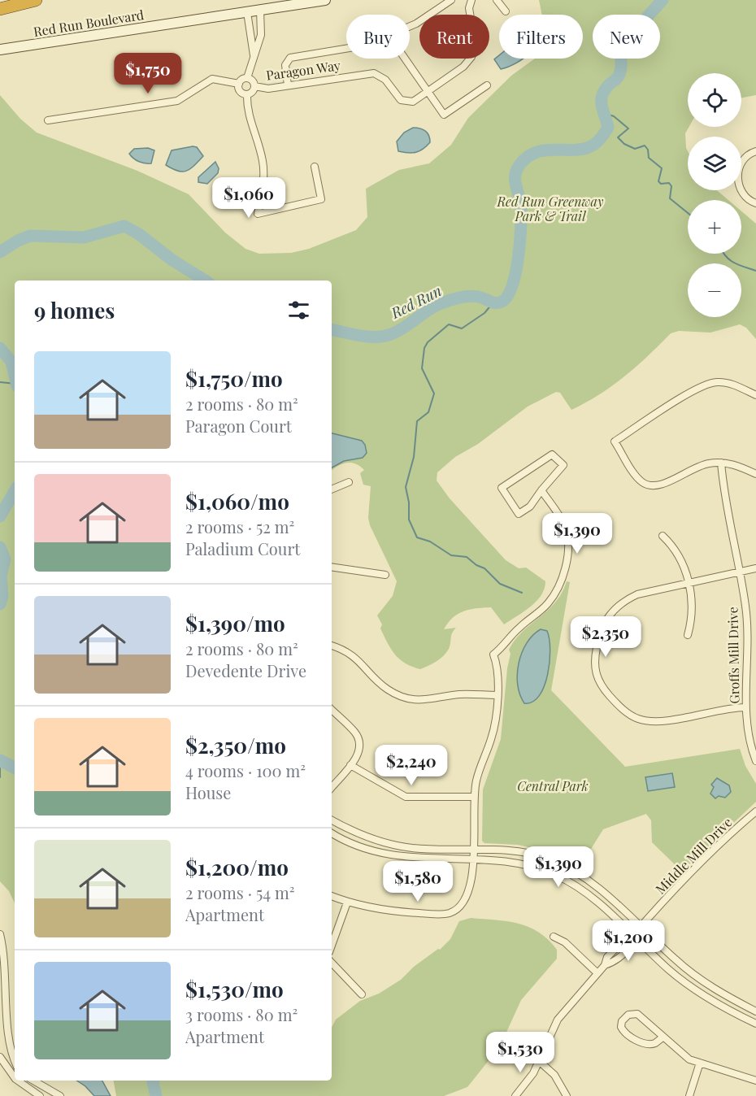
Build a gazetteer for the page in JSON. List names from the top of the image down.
{
  "streets": {
    "main road": ["Red Run Boulevard"],
    "street": ["Paragon Way", "Groffs Mill Drive", "Middle Mill Drive"]
  },
  "water": ["Red Run"],
  "parks": ["Red Run Greenway Park & Trail", "Central Park"],
  "page": {
    "chip": [
      "Buy",
      "Rent",
      "Filters",
      "New"
    ],
    "price": [
      "$1,750",
      "$1,060",
      "$1,390",
      "$2,350",
      "$2,240",
      "$1,390",
      "$1,580",
      "$1,200",
      "$1,530"
    ],
    "map_buttons": ["+", "−"],
    "heading": "9 homes",
    "list": [
      {
        "name": "$1,750/mo",
        "note": "2 rooms · 80 m² · Paragon Court"
      },
      {
        "name": "$1,060/mo",
        "note": "2 rooms · 52 m² · Paladium Court"
      },
      {
        "name": "$1,390/mo",
        "note": "2 rooms · 80 m² · Devedente Drive"
      },
      {
        "name": "$2,350/mo",
        "note": "4 rooms · 100 m² · House"
      },
      {
        "name": "$1,200/mo",
        "note": "2 rooms · 54 m² · Apartment"
      },
      {
        "name": "$1,530/mo",
        "note": "3 rooms · 80 m² · Apartment"
      }
    ]
  }
}
